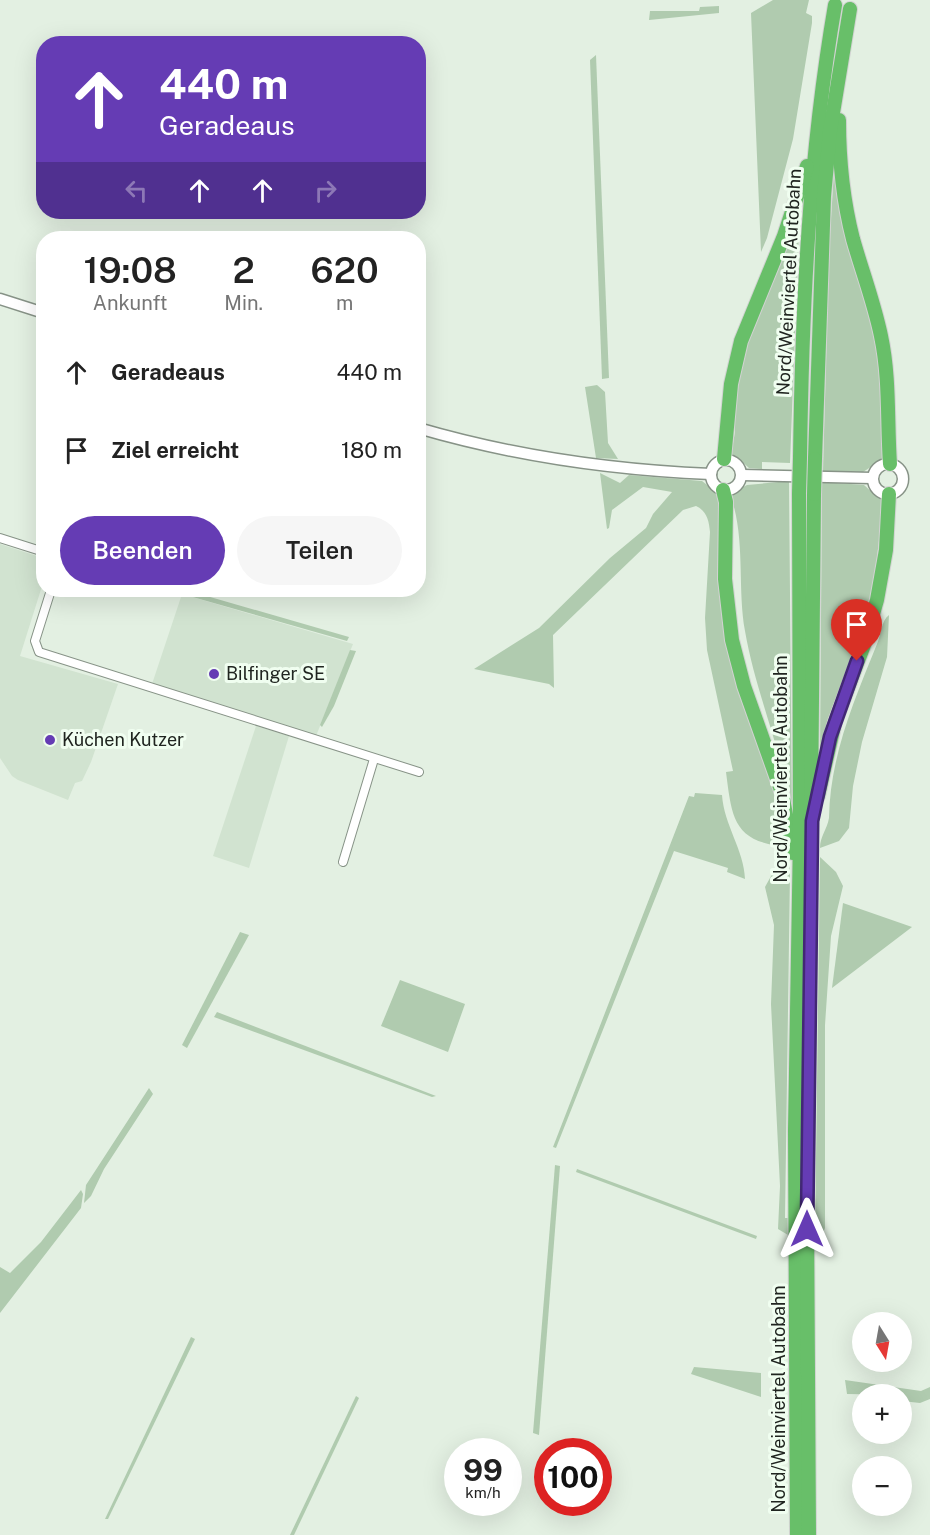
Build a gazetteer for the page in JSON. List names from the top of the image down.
{
  "streets": {
    "highway": ["Nord/Weinviertel Autobahn"]
  },
  "places": ["Bilfinger SE", "Küchen Kutzer"],
  "north": "bottom",
  "page": {
    "turn": ["440 m", "Geradeaus"],
    "eta": [
      "19:08",
      "Ankunft",
      "2",
      "Min.",
      "620",
      "m"
    ],
    "list": [
      {
        "name": "Geradeaus",
        "value": "440 m"
      },
      {
        "name": "Ziel erreicht",
        "value": "180 m"
      }
    ],
    "buttons": ["Beenden", "Teilen"],
    "map_buttons": ["+", "−"],
    "speed": "99 km/h",
    "limit": "100"
  }
}
